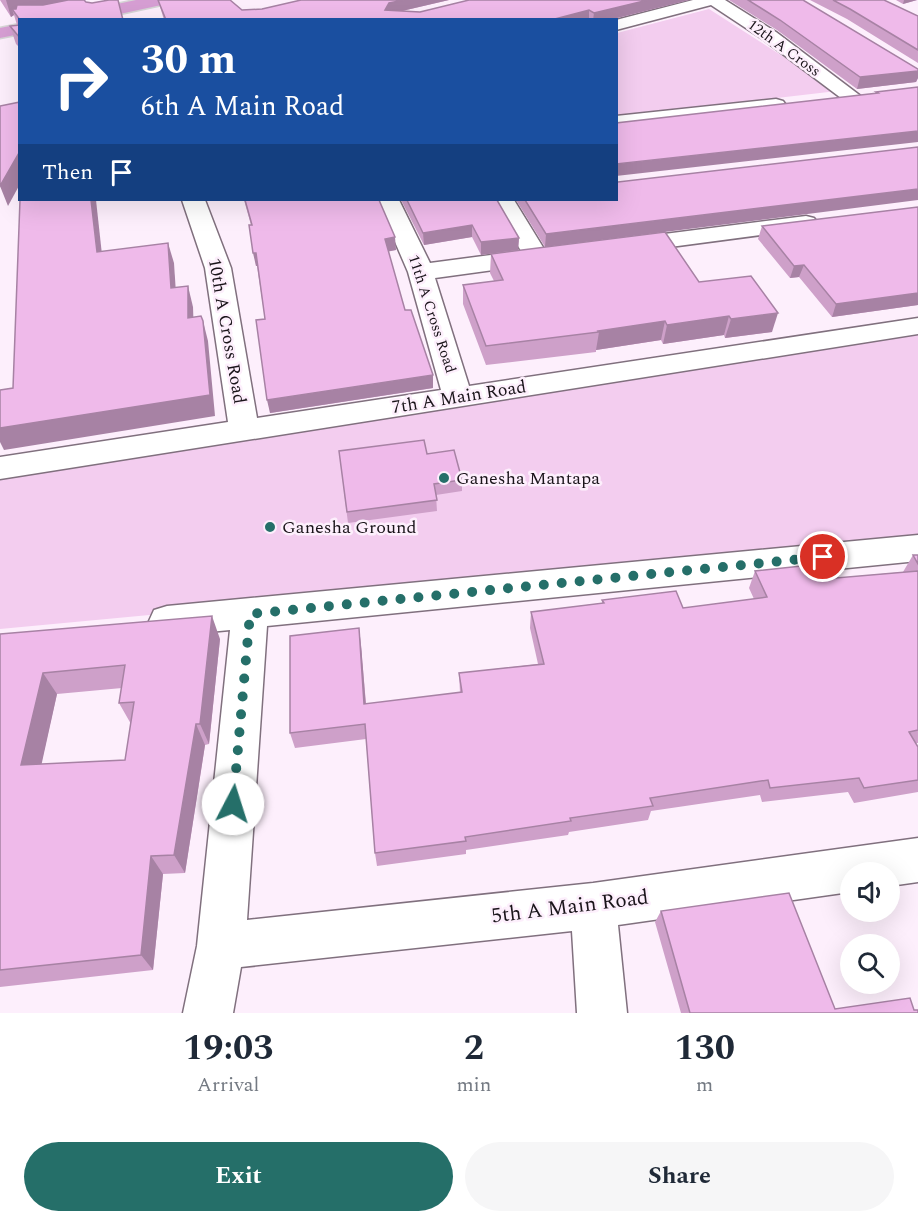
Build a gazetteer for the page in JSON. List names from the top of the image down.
{
  "streets": {
    "street": [
      "12th A Cross",
      "11th A Cross Road",
      "10th A Cross Road",
      "7th A Main Road",
      "5th A Main Road"
    ]
  },
  "crossings": [
    ["11th A Cross Road", "7th A Main Road"],
    ["10th A Cross Road", "7th A Main Road"]
  ],
  "places": ["Ganesha Mantapa", "Ganesha Ground"],
  "page": {
    "turn": ["30 m", "6th A Main Road"],
    "then": "Then",
    "eta": [
      "19:03",
      "Arrival",
      "2",
      "min",
      "130",
      "m"
    ],
    "buttons": ["Exit", "Share"]
  }
}
